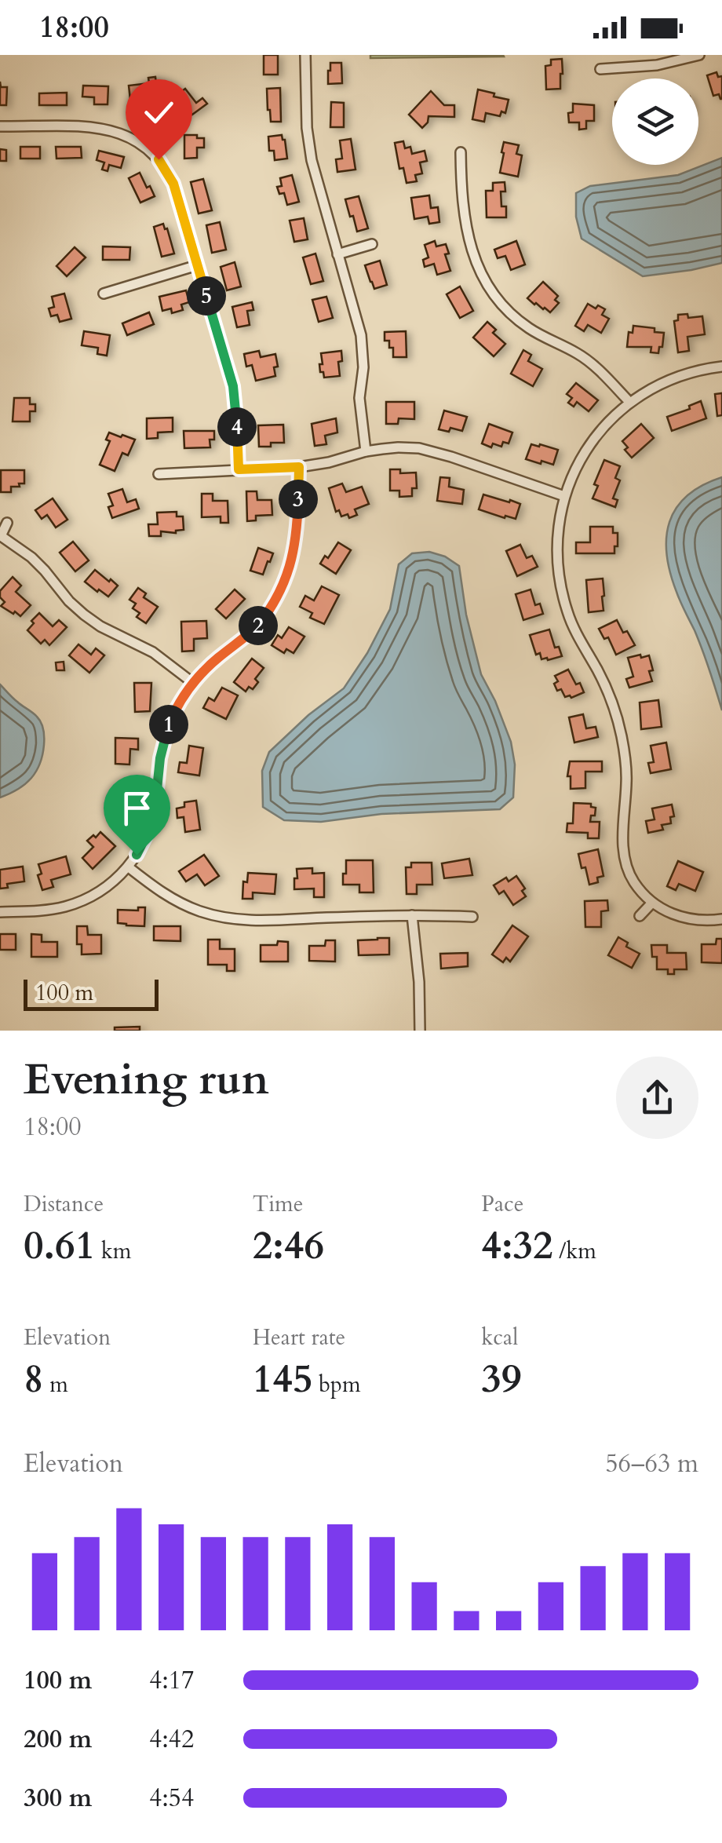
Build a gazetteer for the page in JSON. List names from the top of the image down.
{
  "scale_bar": "100 m",
  "page": {
    "status": "18:00",
    "pins": [
      "5",
      "4",
      "3",
      "2",
      "1"
    ],
    "scale": "100 m",
    "heading": ["Evening run", "18:00"],
    "stats": [
      ["Distance", "0.61 km"],
      ["Time", "2:46"],
      ["Pace", "4:32 /km"],
      ["Elevation", "8 m"],
      ["Heart rate", "145 bpm"],
      ["kcal", "39"]
    ],
    "chart": ["Elevation", "56–63 m"],
    "list": [
      {
        "name": "100 m",
        "note": "4:17"
      },
      {
        "name": "200 m",
        "note": "4:42"
      },
      {
        "name": "300 m",
        "note": "4:54"
      }
    ]
  }
}
